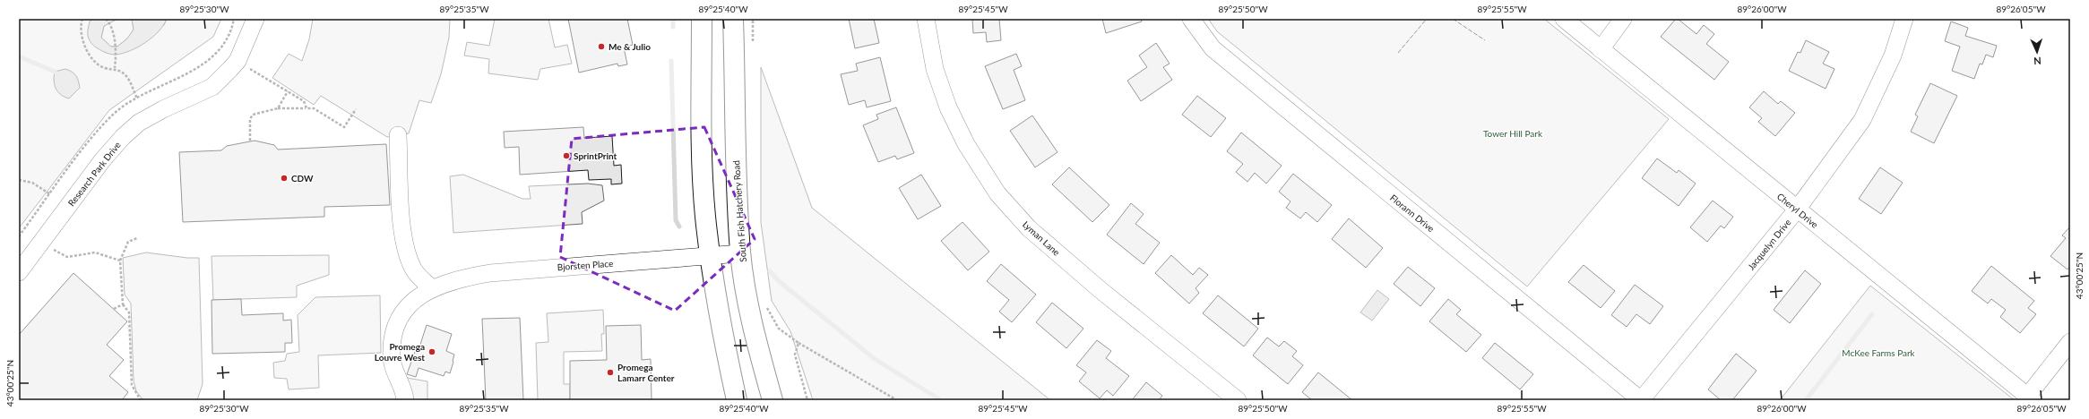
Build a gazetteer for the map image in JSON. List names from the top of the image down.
{
  "streets": {
    "main road": ["South Fish Hatchery Road"],
    "street": [
      "Research Park Drive",
      "Cheryl Drive",
      "Florann Drive",
      "Lyman Lane",
      "Jacquelyn Drive",
      "Bjorsten Place"
    ]
  },
  "crossings": [
    ["Cheryl Drive", "Jacquelyn Drive"],
    ["South Fish Hatchery Road", "Bjorsten Place"],
    ["Florann Drive", "Jacquelyn Drive"]
  ],
  "parks": ["Tower Hill Park", "McKee Farms Park"],
  "places": [
    "Me & Julio",
    "SprintPrint",
    "CDW",
    "Promega Louvre West",
    "Promega Lamarr Center"
  ],
  "north": "bottom",
  "coordinates": [
    "89°25'30\"W",
    "89°25'35\"W",
    "89°25'40\"W",
    "89°25'45\"W",
    "89°25'50\"W",
    "89°25'55\"W",
    "89°26'00\"W",
    "89°26'05\"W",
    "43°00'25\"N"
  ]
}
